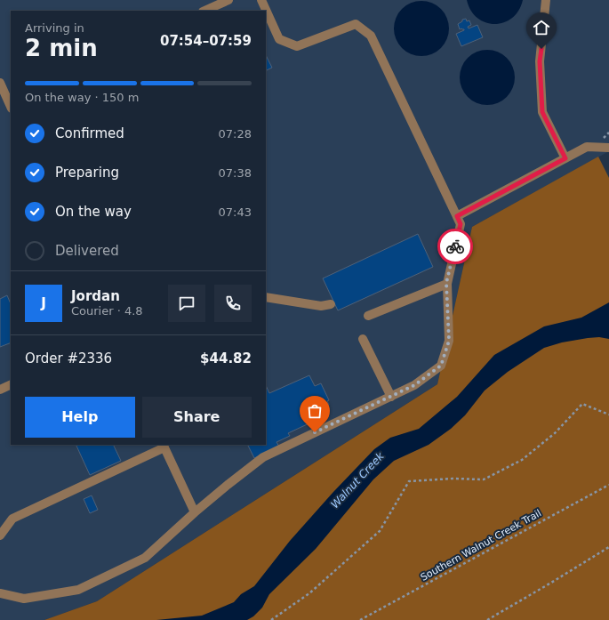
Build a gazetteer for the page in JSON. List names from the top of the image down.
{
  "streets": {
    "path": ["Southern Walnut Creek Trail"]
  },
  "water": ["Walnut Creek"],
  "page": {
    "heading": ["2 min", "Arriving in", "07:54–07:59"],
    "panel": [
      "Jordan",
      "Courier · 4.8",
      "Order #2336",
      "$44.82"
    ],
    "bar": "On the way · 150 m",
    "list": [
      ["Confirmed", "07:28"],
      ["Preparing", "07:38"],
      ["On the way", "07:43"],
      "Delivered"
    ],
    "round": "J",
    "buttons": ["Help", "Share"]
  }
}
